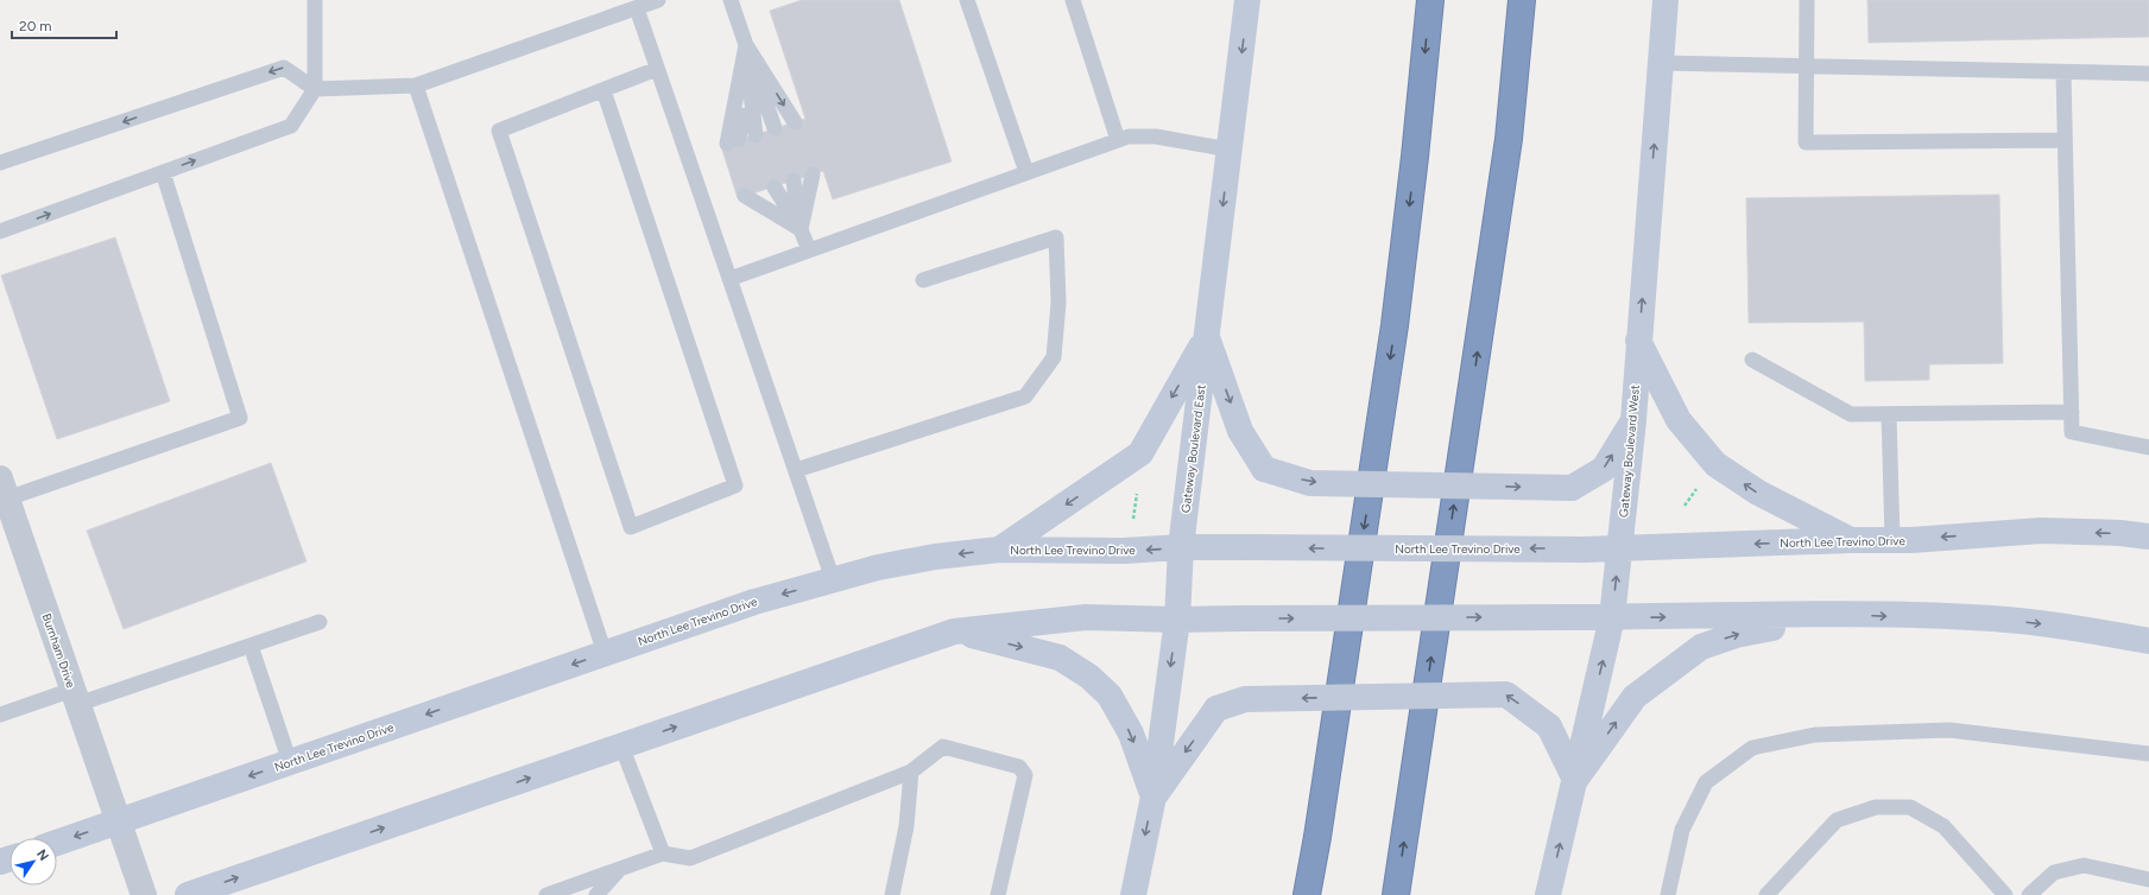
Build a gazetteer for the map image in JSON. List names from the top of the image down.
{
  "streets": {
    "main road": ["Gateway Boulevard East", "Gateway Boulevard West", "North Lee Trevino Drive"],
    "street": ["Burnham Drive"]
  },
  "crossings": [
    ["Gateway Boulevard East", "North Lee Trevino Drive"],
    ["Gateway Boulevard West", "North Lee Trevino Drive"],
    ["North Lee Trevino Drive", "Burnham Drive"]
  ],
  "one_way": ["Gateway Boulevard East", "Gateway Boulevard West"],
  "scale_bar": "20 m",
  "north": "top right"
}
